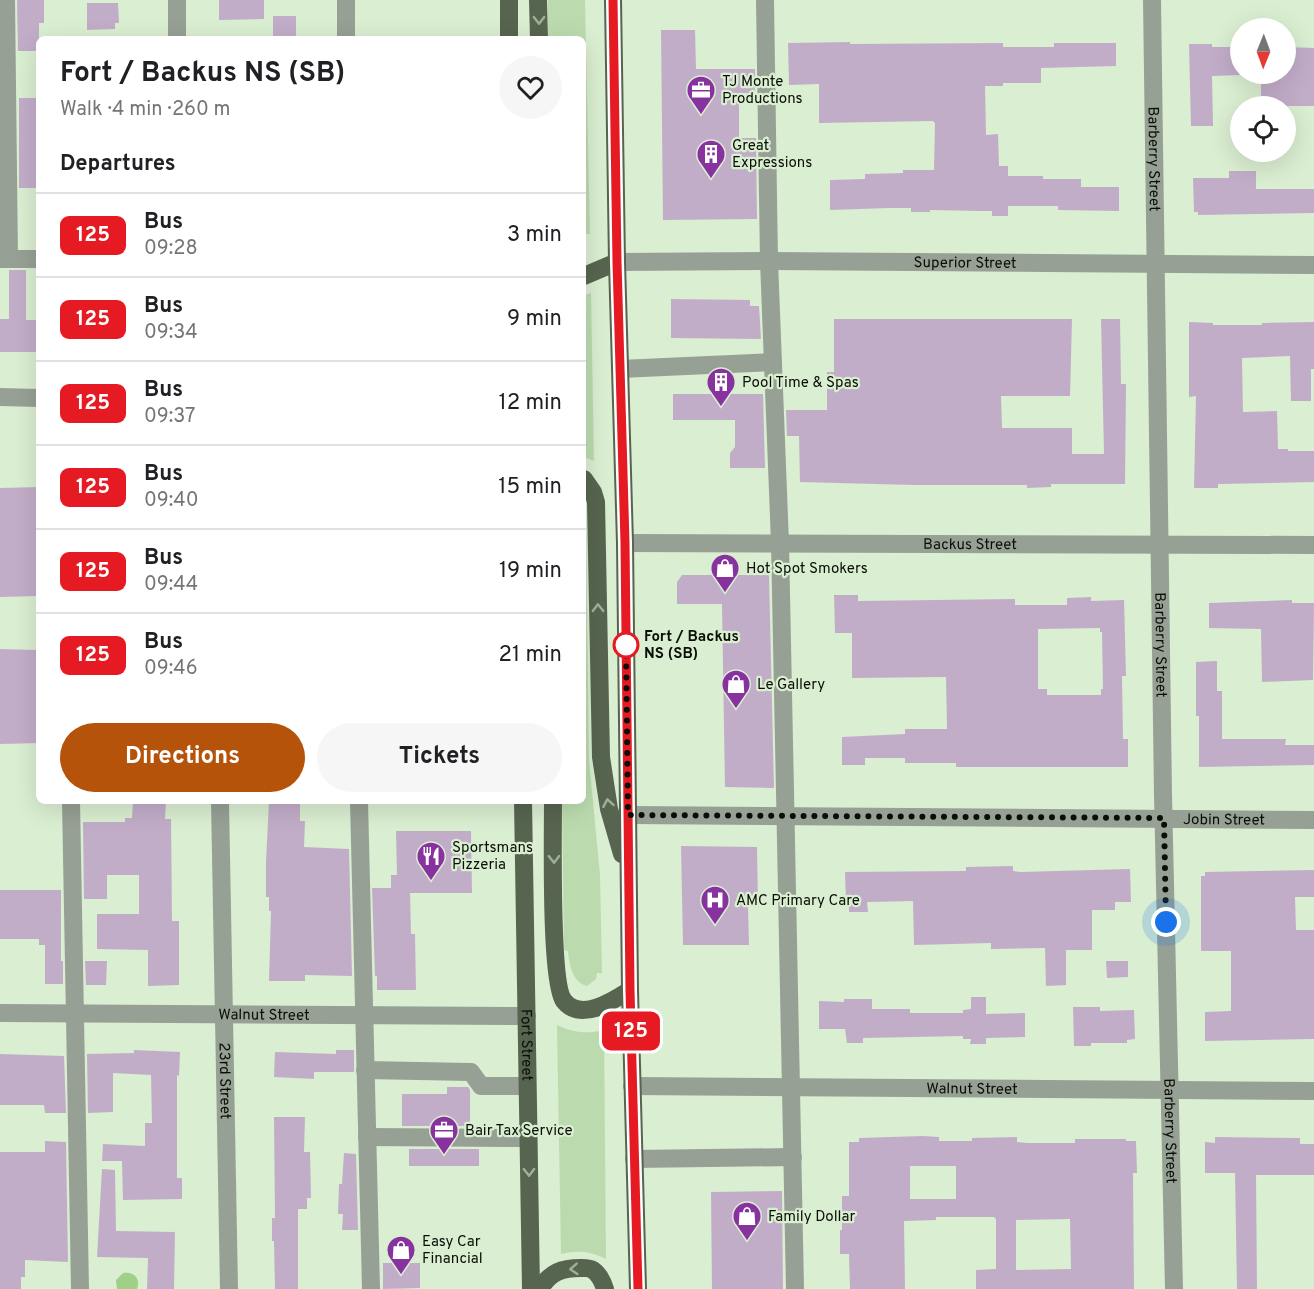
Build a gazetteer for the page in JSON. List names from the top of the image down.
{
  "streets": {
    "main road": ["Fort Street"],
    "street": [
      "Barberry Street",
      "Superior Street",
      "Backus Street",
      "Jobin Street",
      "Walnut Street",
      "23rd Street"
    ]
  },
  "crossings": [
    ["Barberry Street", "Superior Street"],
    ["Barberry Street", "Backus Street"],
    ["Barberry Street", "Jobin Street"],
    ["Barberry Street", "Walnut Street"],
    ["Walnut Street", "Fort Street"],
    ["Walnut Street", "23rd Street"]
  ],
  "places": {
    "office": ["TJ Monte Productions", "Bair Tax Service"],
    "building": ["Great Expressions", "Pool Time & Spas"],
    "shop": [
      "Hot Spot Smokers",
      "Le Gallery",
      "Family Dollar",
      "Easy Car Financial"
    ],
    "other": ["Fort / Backus NS (SB)"],
    "restaurant": ["Sportsmans Pizzeria"],
    "hospital": ["AMC Primary Care"]
  },
  "lines": ["bus line 125"],
  "north": "bottom",
  "page": {
    "on_map": "125",
    "heading": [
      ["Fort / Backus NS (SB)", "Walk · 4 min · 260 m"],
      "Departures"
    ],
    "list": [
      {
        "mark": "125",
        "name": "Bus",
        "note": "09:28",
        "value": "3 min"
      },
      {
        "mark": "125",
        "name": "Bus",
        "note": "09:34",
        "value": "9 min"
      },
      {
        "mark": "125",
        "name": "Bus",
        "note": "09:37",
        "value": "12 min"
      },
      {
        "mark": "125",
        "name": "Bus",
        "note": "09:40",
        "value": "15 min"
      },
      {
        "mark": "125",
        "name": "Bus",
        "note": "09:44",
        "value": "19 min"
      },
      {
        "mark": "125",
        "name": "Bus",
        "note": "09:46",
        "value": "21 min"
      }
    ],
    "buttons": ["Directions", "Tickets"]
  }
}
